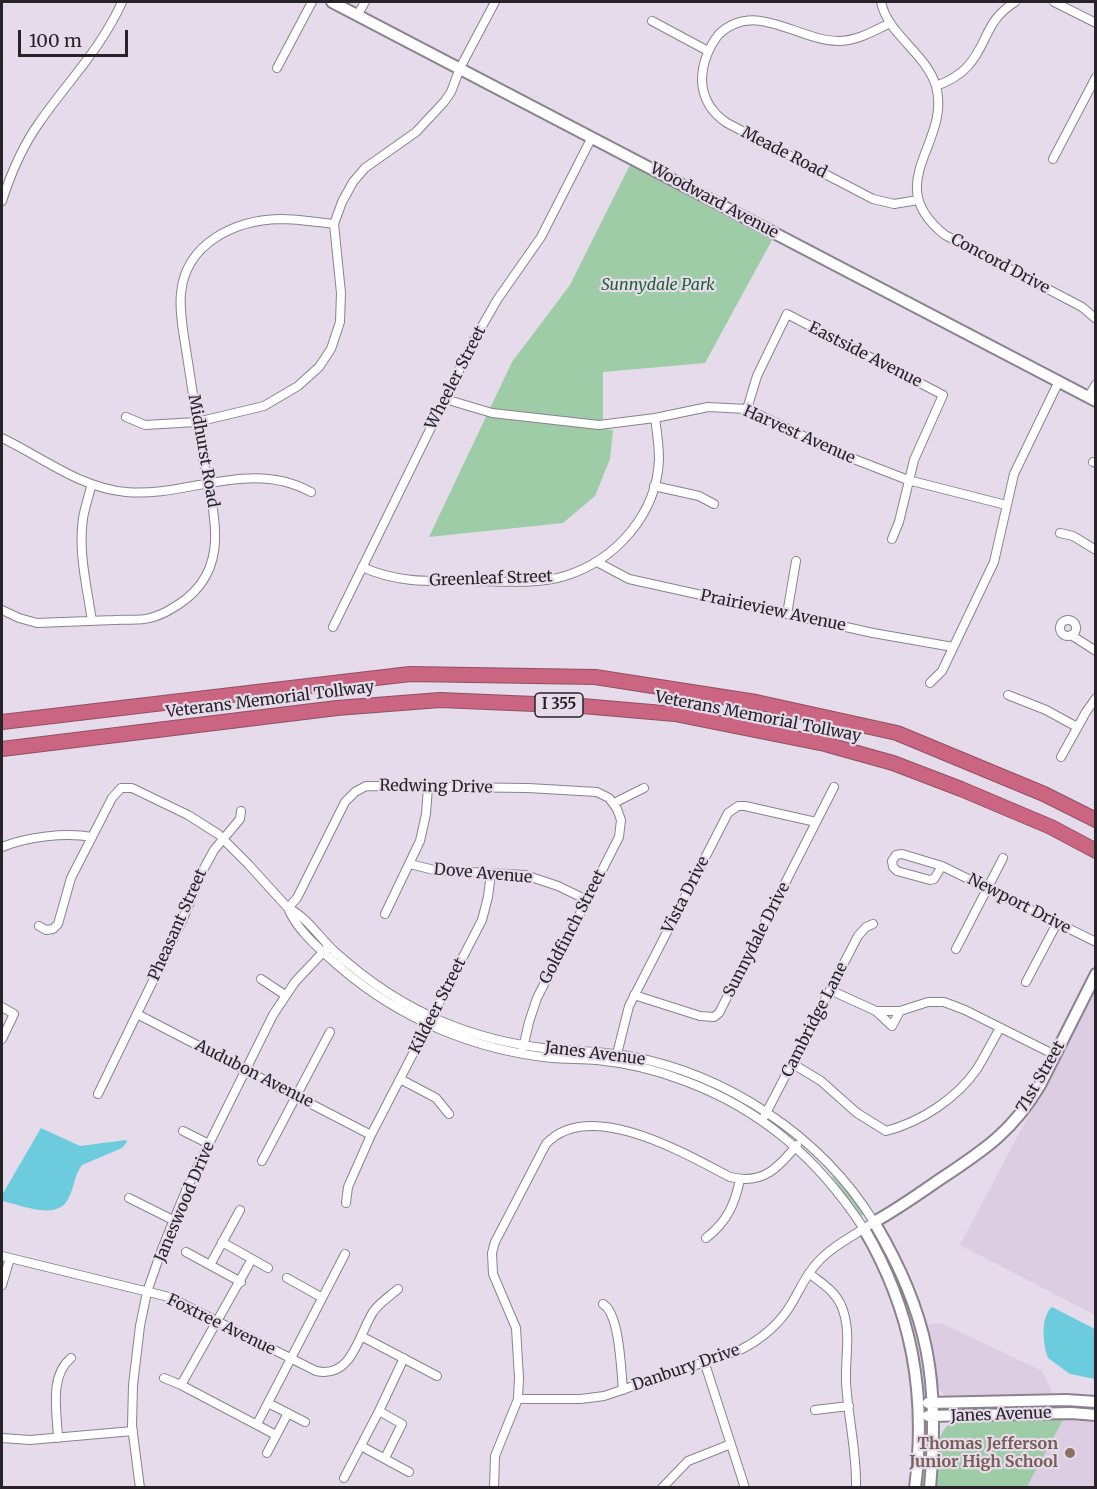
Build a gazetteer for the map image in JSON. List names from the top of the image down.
{
  "streets": {
    "highway": ["Veterans Memorial Tollway", "I 355"],
    "street": [
      "Meade Road",
      "Woodward Avenue",
      "Concord Drive",
      "Eastside Avenue",
      "Wheeler Street",
      "Harvest Avenue",
      "Midhurst Road",
      "Greenleaf Street",
      "Prairieview Avenue",
      "Redwing Drive",
      "Dove Avenue",
      "Vista Drive",
      "Newport Drive",
      "Pheasant Street",
      "Goldfinch Street",
      "Sunnydale Drive",
      "Kildeer Street",
      "Cambridge Lane",
      "Janes Avenue",
      "Audubon Avenue",
      "71st Street",
      "Janeswood Drive",
      "Foxtree Avenue",
      "Danbury Drive"
    ]
  },
  "crossings": [
    ["Meade Road", "Concord Drive"],
    ["Woodward Avenue", "Wheeler Street"],
    ["Eastside Avenue", "Harvest Avenue"],
    ["Wheeler Street", "Harvest Avenue"],
    ["Wheeler Street", "Greenleaf Street"],
    ["Harvest Avenue", "Greenleaf Street"],
    ["Greenleaf Street", "Prairieview Avenue"],
    ["Redwing Drive", "Goldfinch Street"],
    ["Redwing Drive", "Janes Avenue"],
    ["Dove Avenue", "Goldfinch Street"],
    ["Dove Avenue", "Kildeer Street"],
    ["Vista Drive", "Sunnydale Drive"],
    ["Vista Drive", "Janes Avenue"],
    ["Pheasant Street", "Janes Avenue"],
    ["Pheasant Street", "Audubon Avenue"],
    ["Goldfinch Street", "Janes Avenue"],
    ["Kildeer Street", "Janes Avenue"],
    ["Kildeer Street", "Audubon Avenue"],
    ["Cambridge Lane", "Janes Avenue"],
    ["Janes Avenue", "71st Street"],
    ["Janes Avenue", "Janeswood Drive"],
    ["Janes Avenue", "Danbury Drive"],
    ["Audubon Avenue", "Janeswood Drive"],
    ["71st Street", "Danbury Drive"],
    ["Janeswood Drive", "Foxtree Avenue"]
  ],
  "parks": ["Sunnydale Park"],
  "places": ["Thomas Jefferson Junior High School"],
  "scale_bar": "100 m"
}
